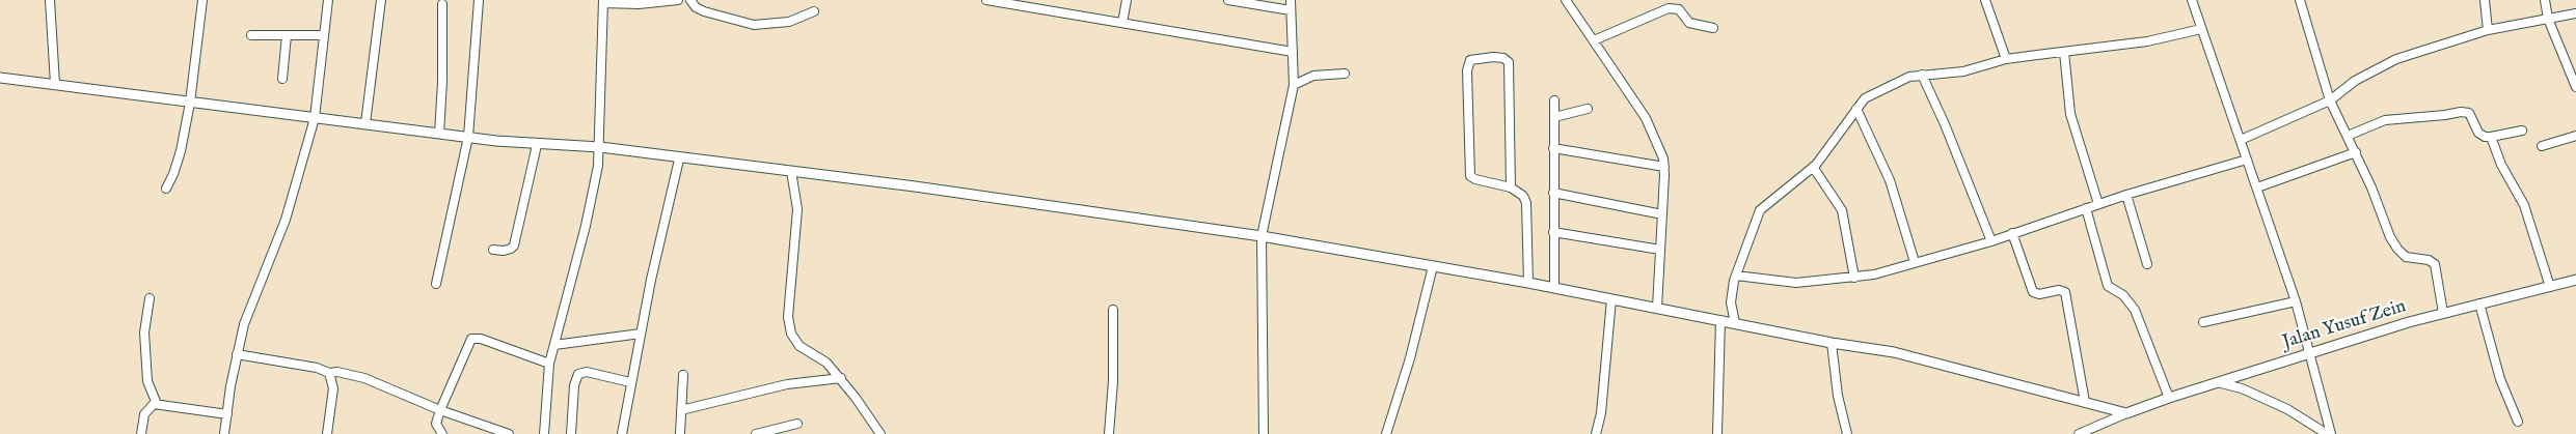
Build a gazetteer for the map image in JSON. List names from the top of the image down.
{
  "streets": {
    "street": ["Jalan Yusuf Zein"]
  }
}
